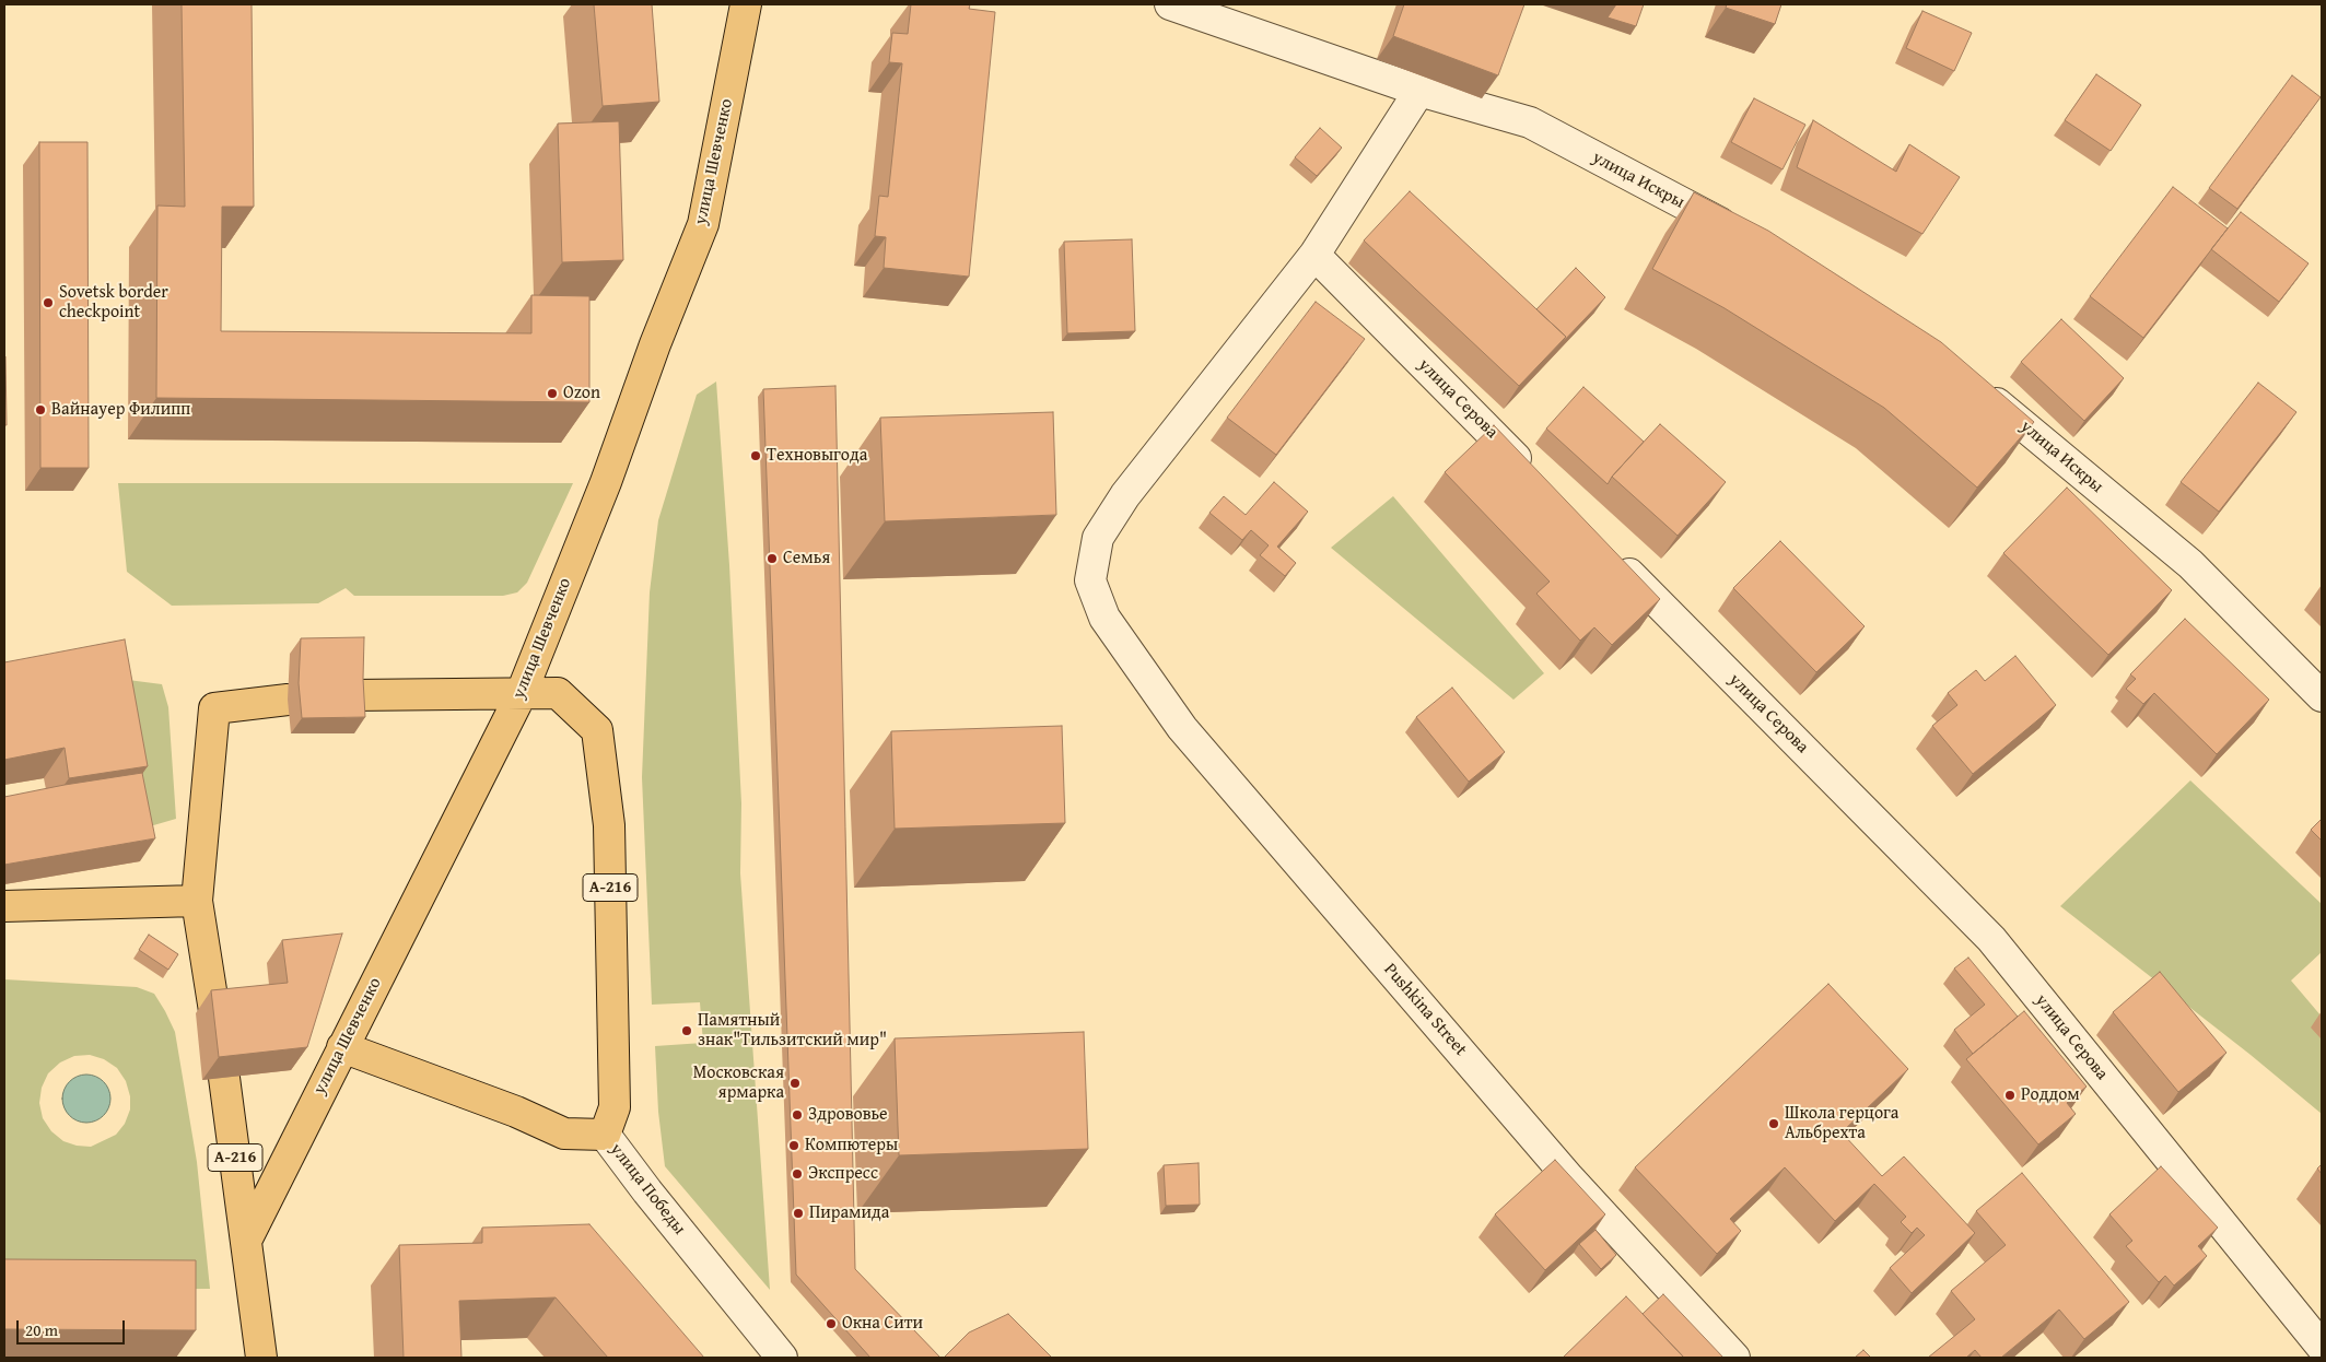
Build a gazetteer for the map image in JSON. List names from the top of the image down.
{
  "streets": {
    "main road": ["улица Шевченко", "А-216", "улица Победы"],
    "street": ["улица Искры", "улица Серова", "Pushkina Street"]
  },
  "crossings": [
    ["улица Шевченко", "А-216"],
    ["улица Шевченко", "улица Победы"],
    ["улица Серова", "Pushkina Street"],
    ["А-216", "улица Победы"]
  ],
  "places": [
    "Sovetsk border checkpoint",
    "Ozon",
    "Вайнауер Филипп",
    "Техновыгода",
    "Семья",
    "Памятный знак\"Тильзитский мир\"",
    "Московская ярмарка",
    "Роддом",
    "Здрововье",
    "Школа герцога Альбрехта",
    "Компютеры",
    "Экспресс",
    "Пирамида",
    "Окна Сити"
  ],
  "scale_bar": "20 m"
}
